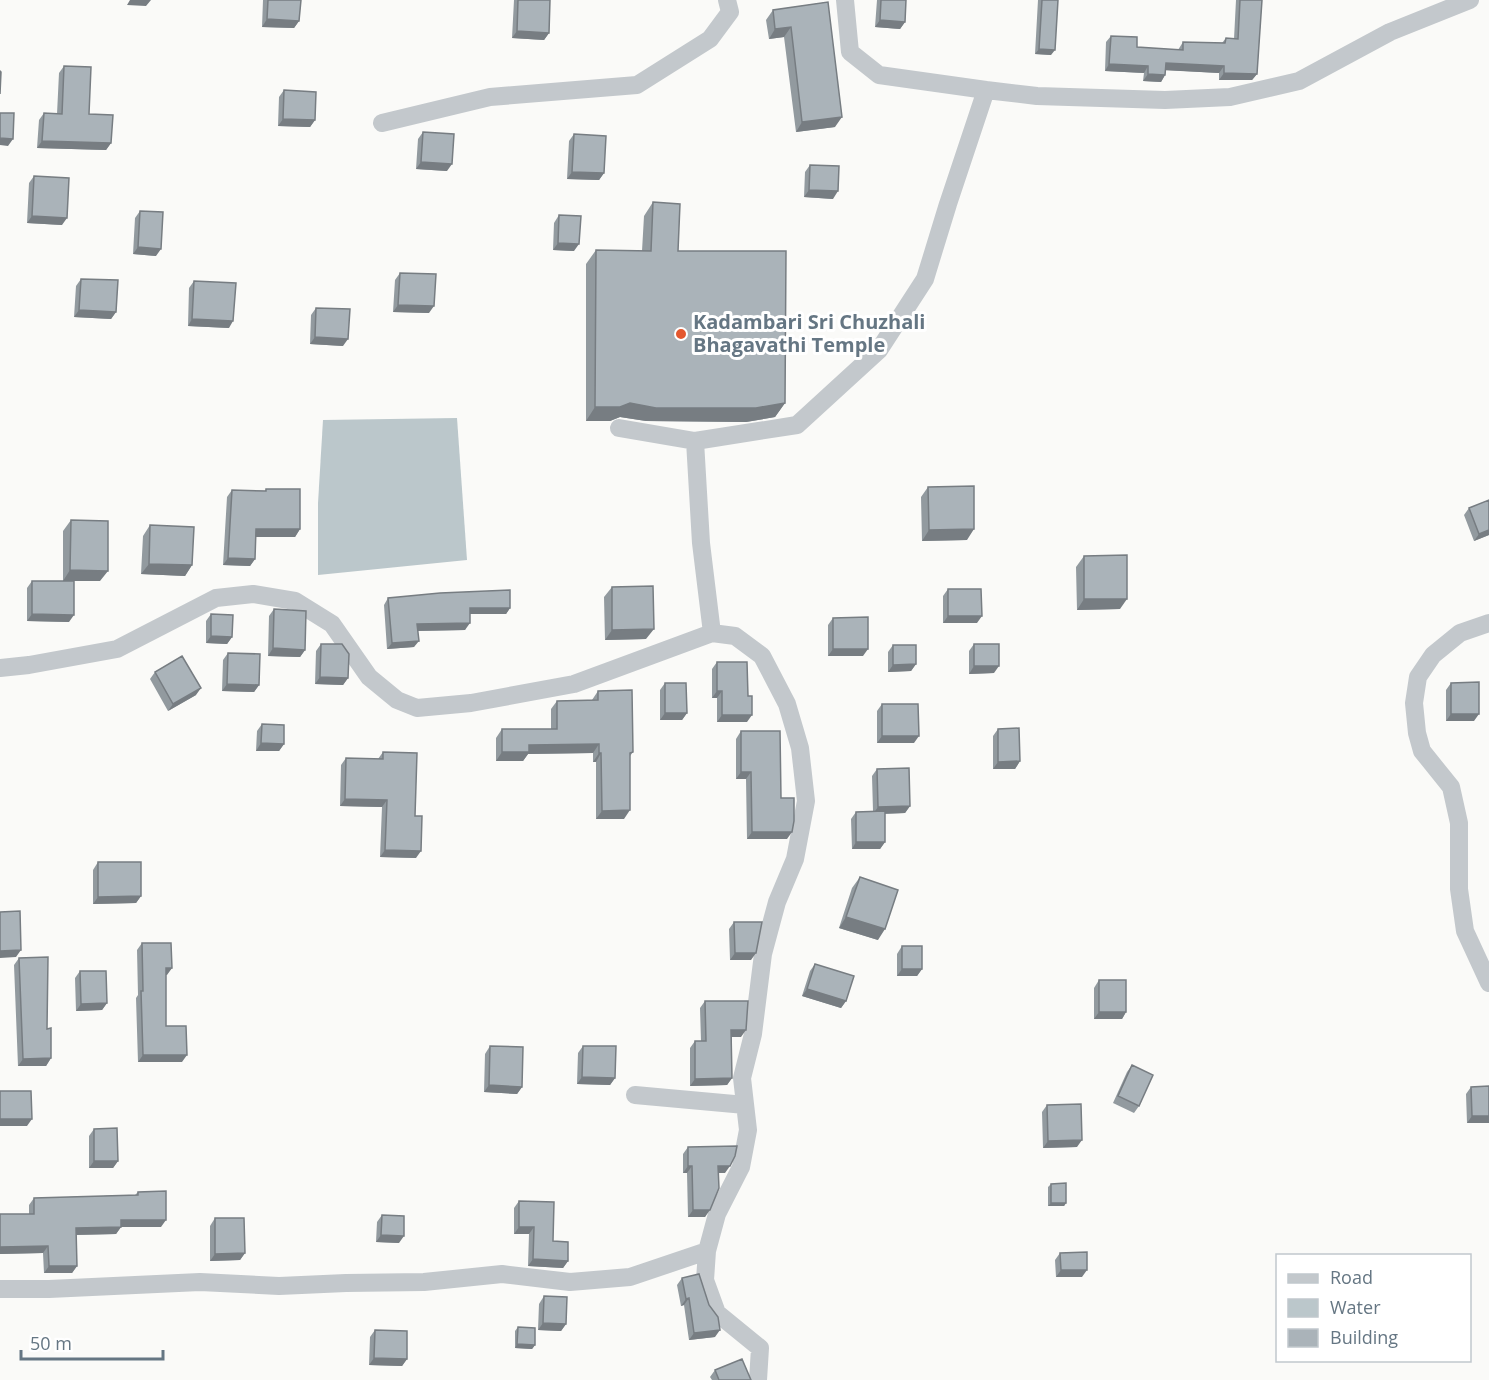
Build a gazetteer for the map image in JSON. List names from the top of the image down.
{
  "places": ["Kadambari Sri Chuzhali Bhagavathi Temple"],
  "legend": ["Road", "Water", "Building"],
  "scale_bar": "50 m"
}
